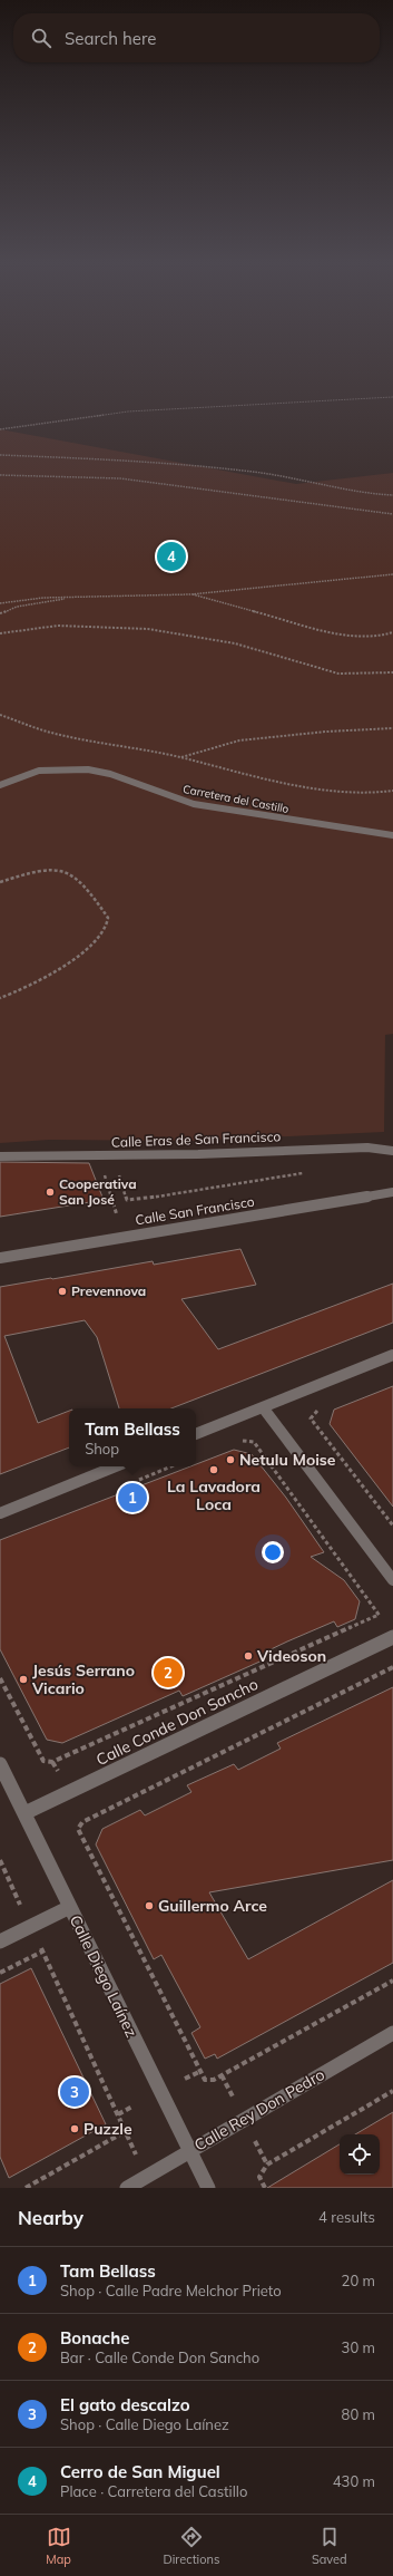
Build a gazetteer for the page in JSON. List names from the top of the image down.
{
  "streets": {
    "street": [
      "Carretera del Castillo",
      "Calle Eras de San Francisco",
      "Calle San Francisco",
      "Calle Conde Don Sancho",
      "Calle Diego Laínez",
      "Calle Rey Don Pedro"
    ]
  },
  "crossings": [
    ["Calle Conde Don Sancho", "Calle Diego Laínez"],
    ["Calle Diego Laínez", "Calle Rey Don Pedro"]
  ],
  "places": [
    "Cooperativa San José",
    "Prevennova",
    "Netulu Moise",
    "La Lavadora Loca",
    "Videoson",
    "Jesús Serrano Vicario",
    "Guillermo Arce",
    "Puzzle"
  ],
  "page": {
    "search": "Search here",
    "pins": [
      "4",
      "1",
      "2",
      "3"
    ],
    "popup": ["Tam Bellass", "Shop"],
    "heading": ["Nearby", "4 results"],
    "list": [
      {
        "mark": "1",
        "name": "Tam Bellass",
        "note": "Shop · Calle Padre Melchor Prieto",
        "value": "20 m"
      },
      {
        "mark": "2",
        "name": "Bonache",
        "note": "Bar · Calle Conde Don Sancho",
        "value": "30 m"
      },
      {
        "mark": "3",
        "name": "El gato descalzo",
        "note": "Shop · Calle Diego Laínez",
        "value": "80 m"
      },
      {
        "mark": "4",
        "name": "Cerro de San Miguel",
        "note": "Place · Carretera del Castillo",
        "value": "430 m"
      }
    ],
    "nav": ["Map", "Directions", "Saved"]
  }
}
